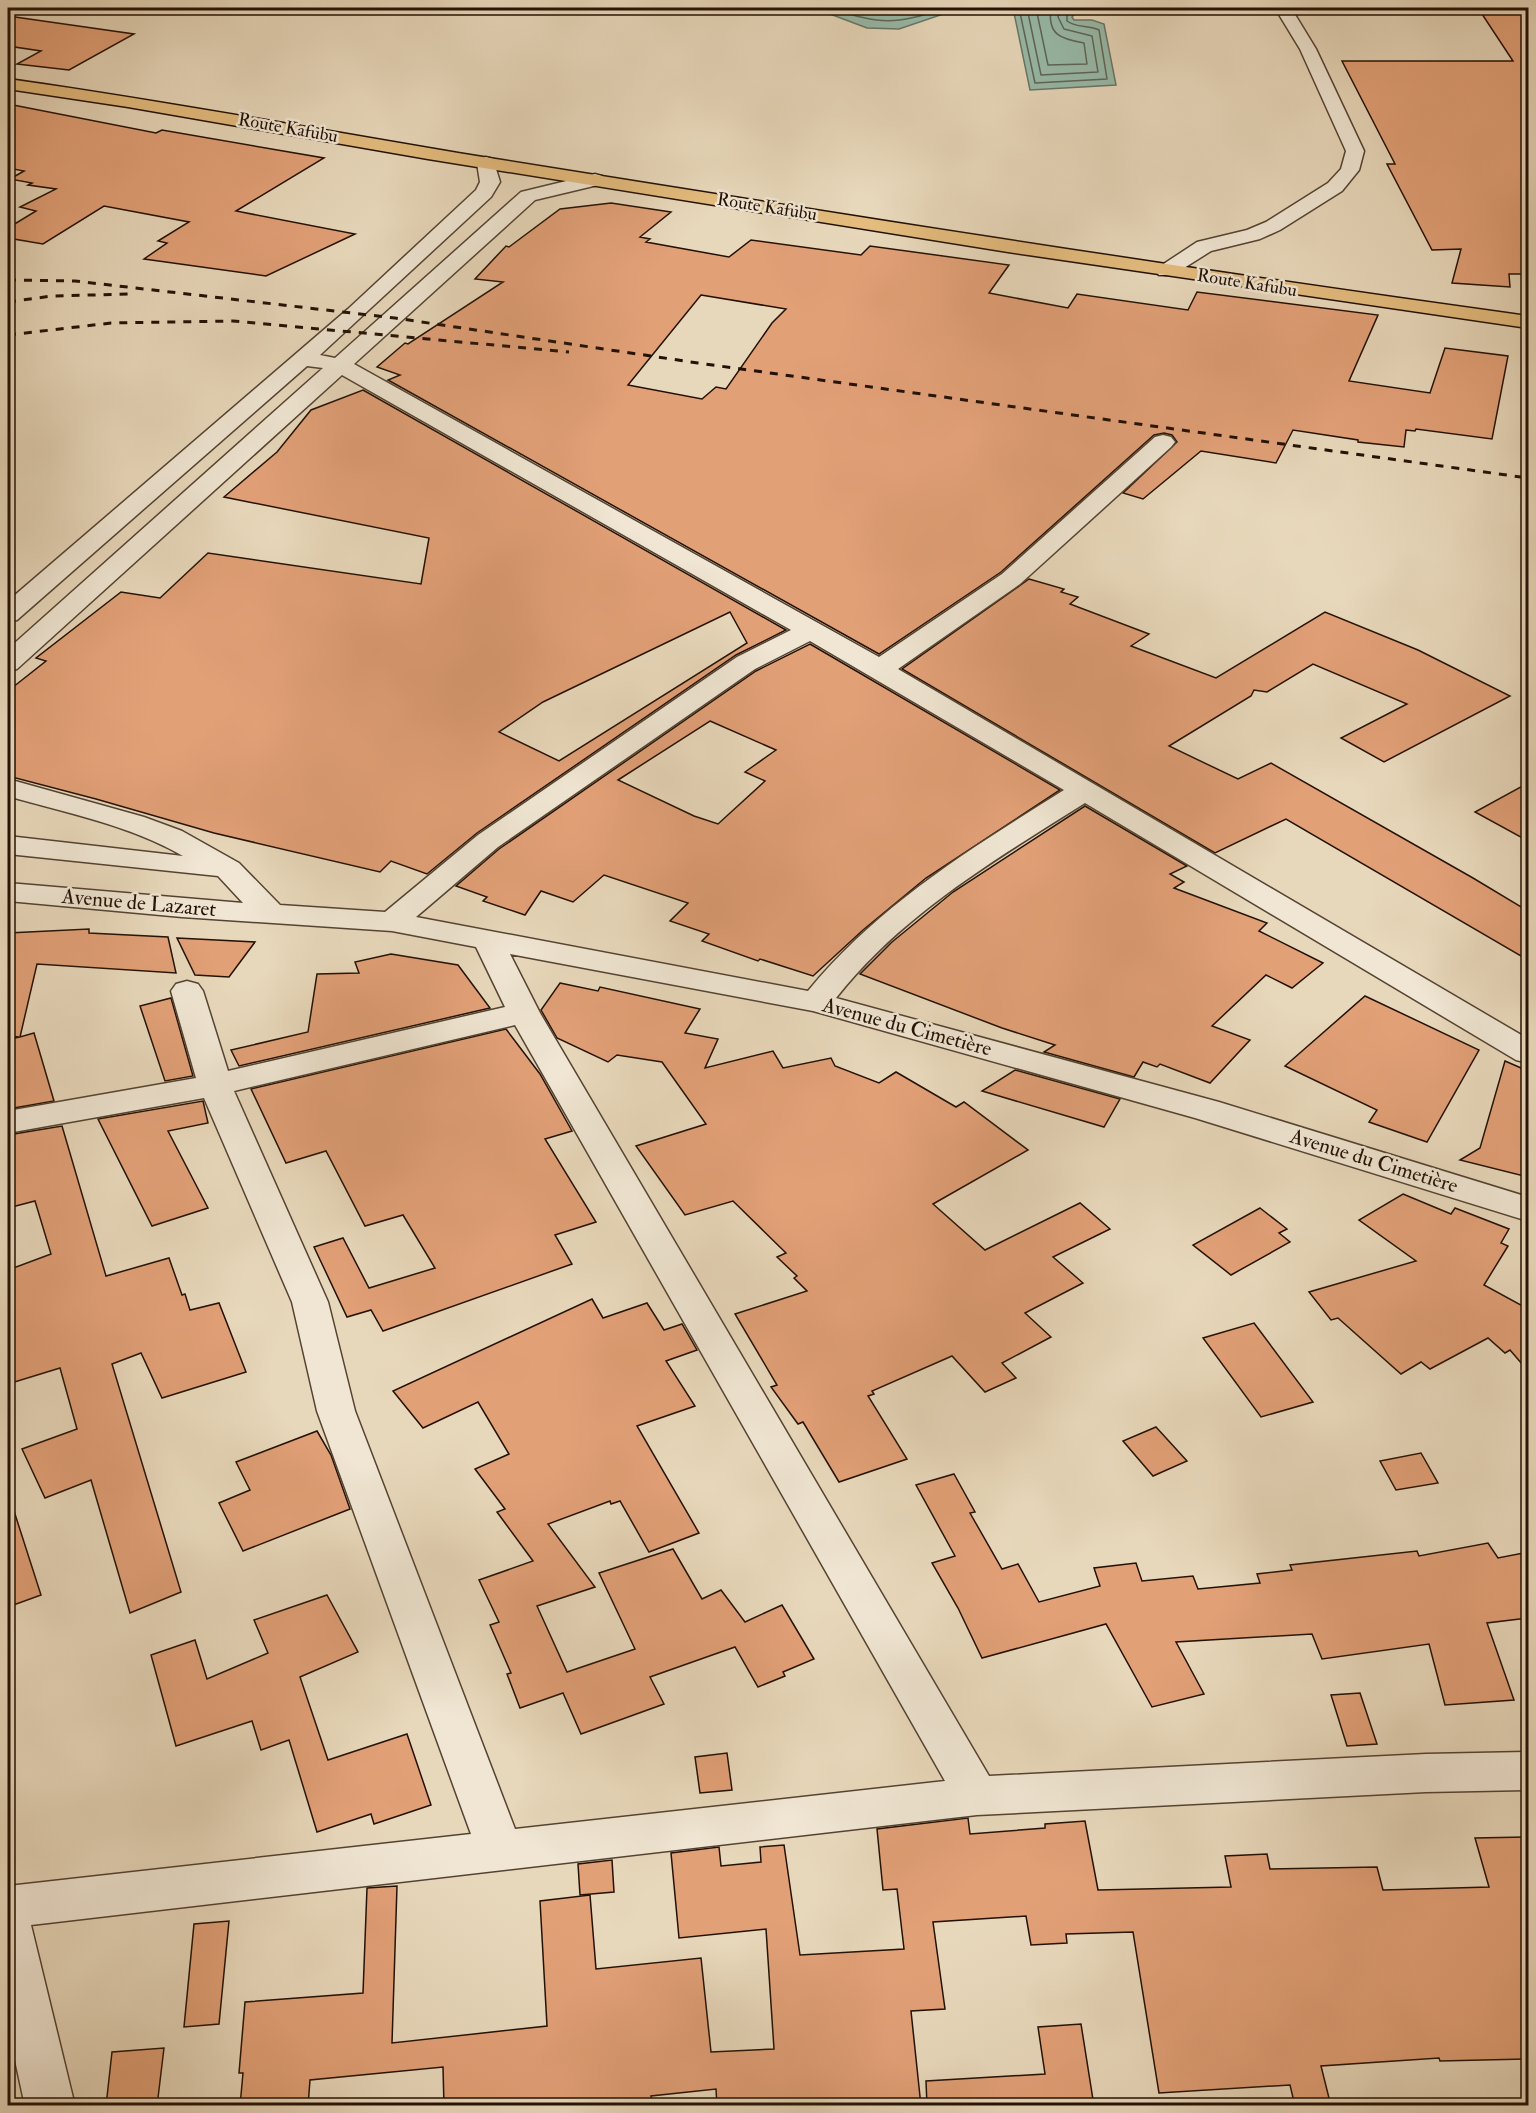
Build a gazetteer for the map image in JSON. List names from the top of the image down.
{
  "streets": {
    "main road": ["Route Kafubu"],
    "street": ["Avenue de Lazaret", "Avenue du Cimetière"]
  },
  "crossings": [
    ["Avenue de Lazaret", "Avenue du Cimetière"]
  ]
}
